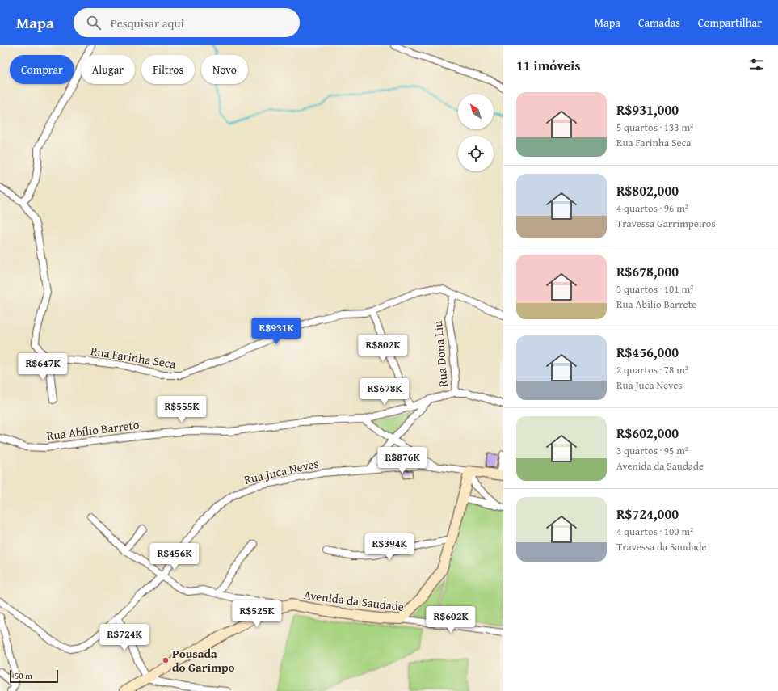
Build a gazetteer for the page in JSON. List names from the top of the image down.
{
  "streets": {
    "street": [
      "Rua Dona Liu",
      "Rua Farinha Seca",
      "Rua Abílio Barreto",
      "Rua Juca Neves",
      "Avenida da Saudade"
    ]
  },
  "crossings": [
    ["Rua Dona Liu", "Rua Farinha Seca"],
    ["Rua Dona Liu", "Rua Abílio Barreto"]
  ],
  "places": ["Pousada do Garimpo"],
  "scale_bar": "50 m",
  "north": "top left",
  "page": {
    "header": "Mapa",
    "search": "Pesquisar aqui",
    "nav": ["Mapa", "Camadas", "Compartilhar"],
    "heading": "11 imóveis",
    "chip": [
      "Comprar",
      "Alugar",
      "Filtros",
      "Novo"
    ],
    "list": [
      {
        "name": "R$931,000",
        "note": "5 quartos · 133 m² · Rua Farinha Seca"
      },
      {
        "name": "R$802,000",
        "note": "4 quartos · 96 m² · Travessa Garrimpeiros"
      },
      {
        "name": "R$678,000",
        "note": "3 quartos · 101 m² · Rua Abilio Barreto"
      },
      {
        "name": "R$456,000",
        "note": "2 quartos · 78 m² · Rua Juca Neves"
      },
      {
        "name": "R$602,000",
        "note": "3 quartos · 95 m² · Avenida da Saudade"
      },
      {
        "name": "R$724,000",
        "note": "4 quartos · 100 m² · Travessa da Saudade"
      }
    ],
    "price": [
      "R$931K",
      "R$802K",
      "R$647K",
      "R$678K",
      "R$555K",
      "R$876K",
      "R$394K",
      "R$456K",
      "R$525K",
      "R$602K",
      "R$724K"
    ],
    "scale": "50 m"
  }
}
